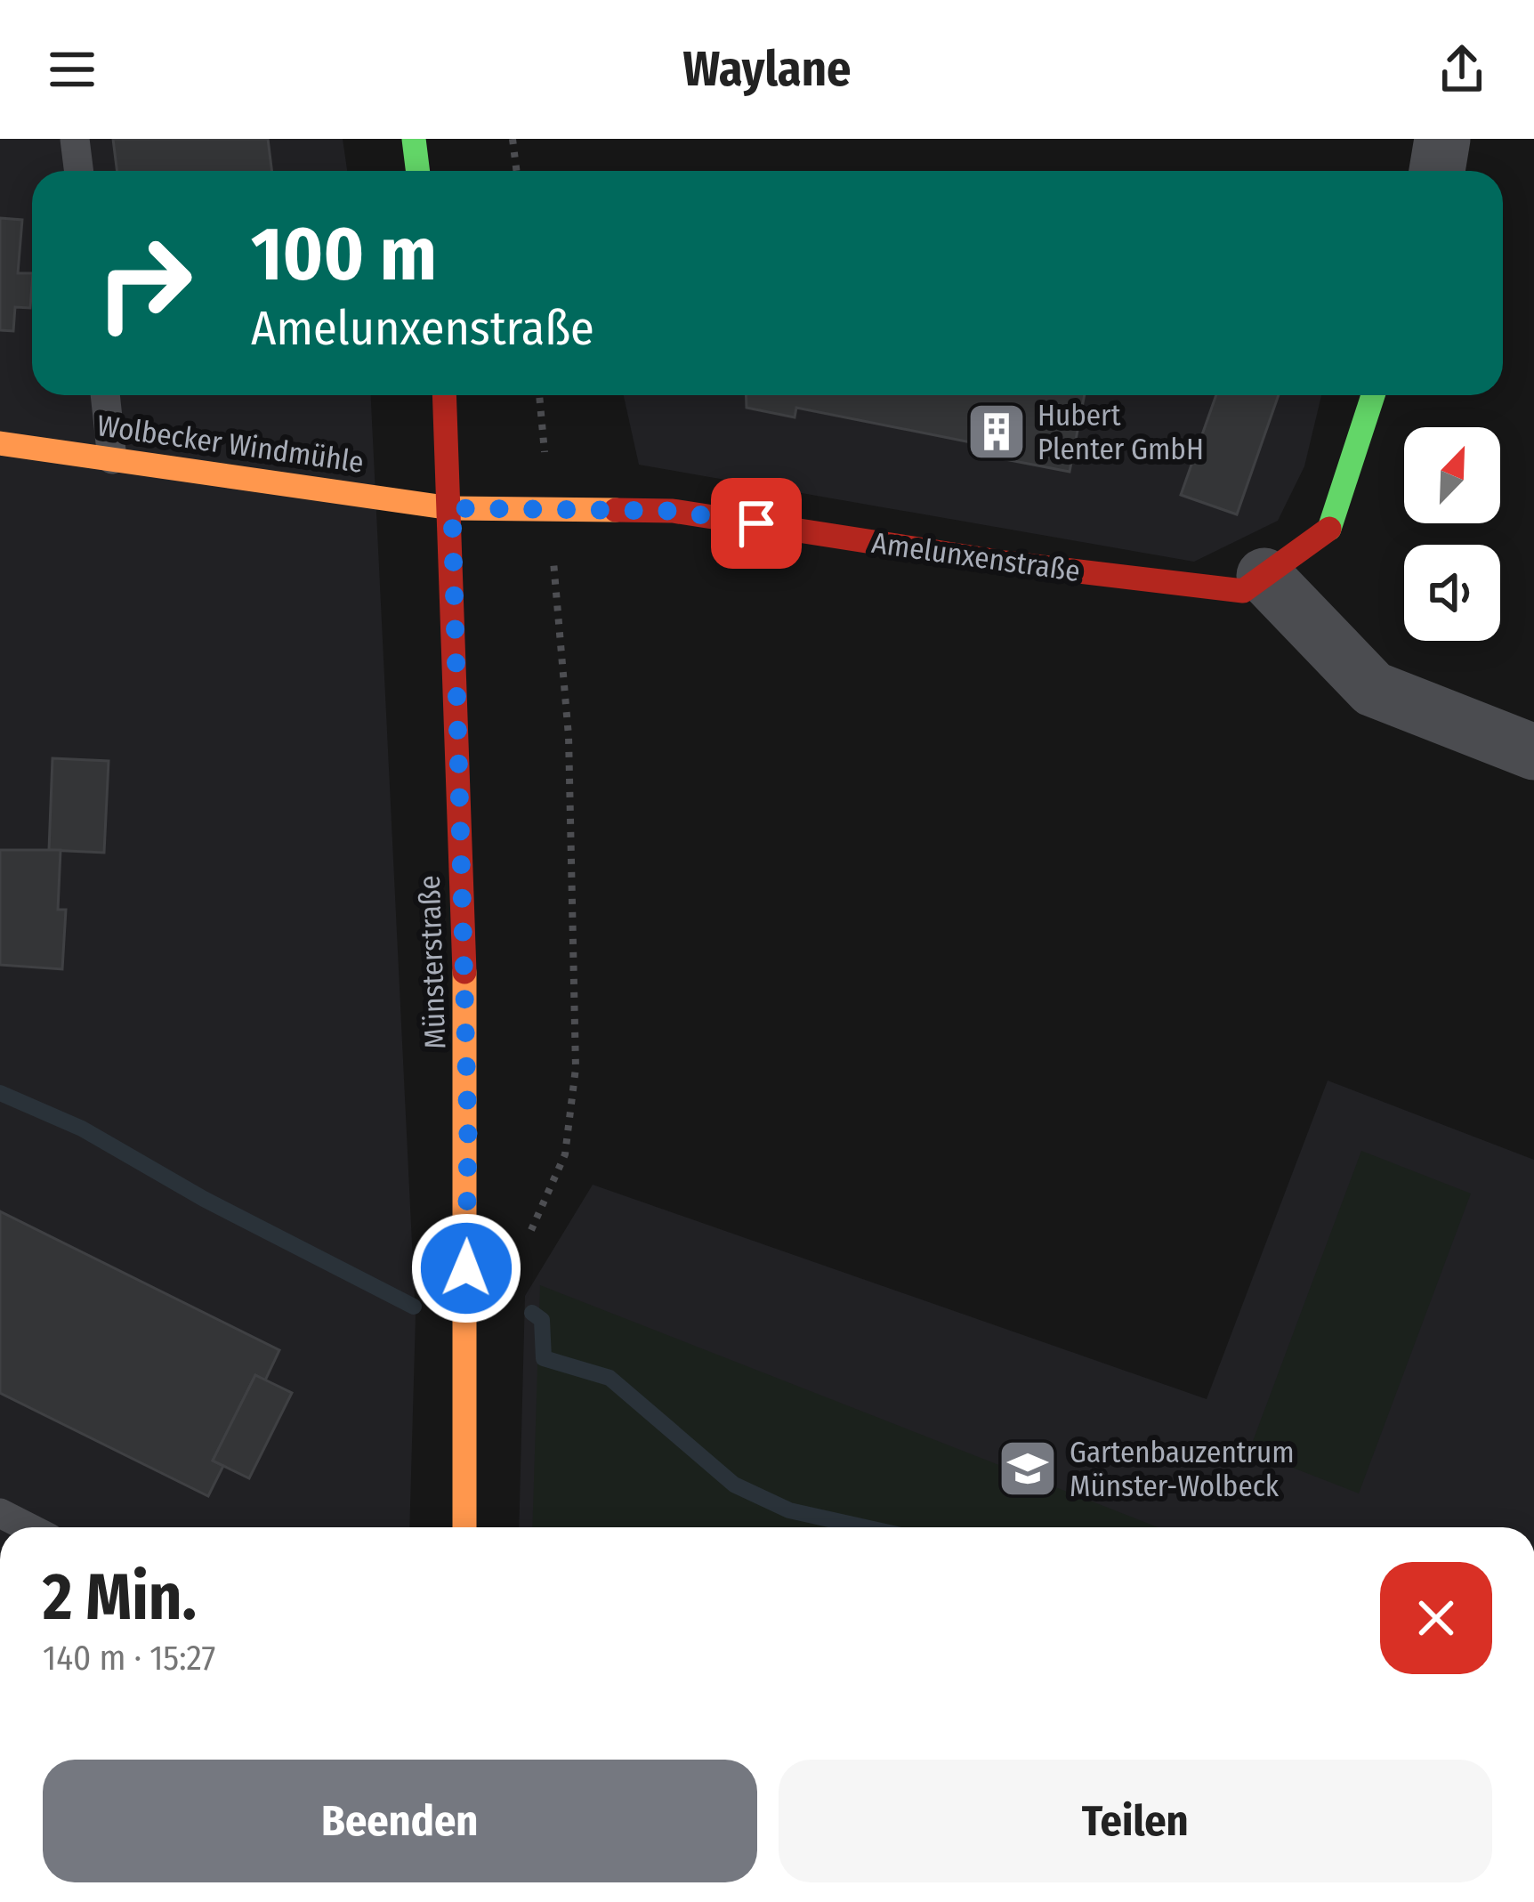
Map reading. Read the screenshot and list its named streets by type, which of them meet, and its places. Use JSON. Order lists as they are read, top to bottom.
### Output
{
  "streets": {
    "street": ["Wolbecker Windmühle", "Amelunxenstraße", "Münsterstraße"]
  },
  "crossings": [
    ["Wolbecker Windmühle", "Amelunxenstraße"],
    ["Wolbecker Windmühle", "Münsterstraße"],
    ["Amelunxenstraße", "Münsterstraße"]
  ],
  "places": {
    "building": ["Hubert Plenter GmbH"],
    "school or university": ["Gartenbauzentrum Münster-Wolbeck"]
  },
  "north": "top right",
  "page": {
    "header": "Waylane",
    "turn": ["100 m", "Amelunxenstraße"],
    "heading": ["2 Min.", "140 m · 15:27"],
    "buttons": ["Beenden", "Teilen"]
  }
}
